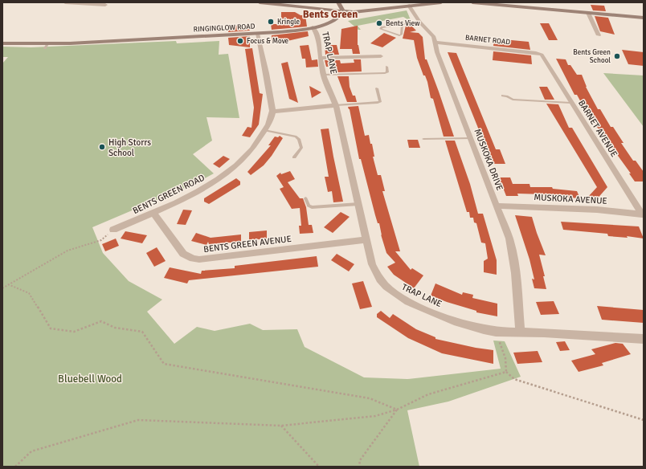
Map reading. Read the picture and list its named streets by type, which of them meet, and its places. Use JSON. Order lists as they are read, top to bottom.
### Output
{
  "streets": {
    "street": [
      "RINGINGLOW ROAD",
      "BARNET ROAD",
      "TRAP LANE",
      "BARNET AVENUE",
      "MUSKOKA DRIVE",
      "BENTS GREEN ROAD",
      "MUSKOKA AVENUE",
      "BENTS GREEN AVENUE"
    ]
  },
  "crossings": [
    ["RINGINGLOW ROAD", "TRAP LANE"],
    ["BARNET ROAD", "BARNET AVENUE"],
    ["BARNET ROAD", "MUSKOKA DRIVE"],
    ["TRAP LANE", "MUSKOKA DRIVE"],
    ["TRAP LANE", "BENTS GREEN AVENUE"],
    ["BARNET AVENUE", "MUSKOKA AVENUE"],
    ["MUSKOKA DRIVE", "MUSKOKA AVENUE"],
    ["BENTS GREEN ROAD", "BENTS GREEN AVENUE"]
  ],
  "districts": ["Bents Green"],
  "parks": ["Bluebell Wood"],
  "places": [
    "Kringle",
    "Bents View",
    "Focus & Move",
    "Bents Green School",
    "High Storrs School"
  ]
}
